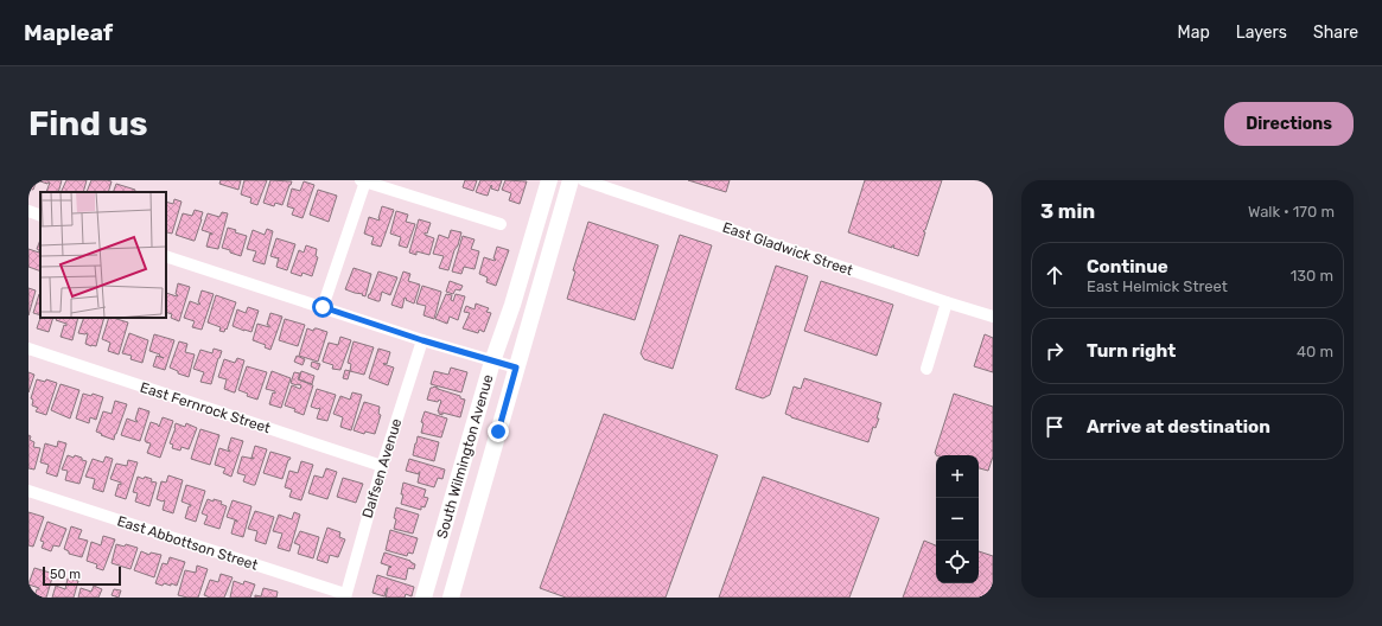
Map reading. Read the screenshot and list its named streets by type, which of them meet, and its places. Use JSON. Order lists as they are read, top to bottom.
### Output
{
  "streets": {
    "main road": ["South Wilmington Avenue"],
    "street": [
      "East Gladwick Street",
      "East Fernrock Street",
      "Dalfsen Avenue",
      "East Abbottson Street"
    ]
  },
  "crossings": [
    ["East Fernrock Street", "Dalfsen Avenue"],
    ["Dalfsen Avenue", "East Abbottson Street"]
  ],
  "scale_bar": "50 m",
  "page": {
    "header": "Mapleaf",
    "nav": ["Map", "Layers", "Share"],
    "buttons": "Directions",
    "title": "Find us",
    "heading": ["3 min", "Walk · 170 m"],
    "list": [
      ["Continue", "East Helmick Street", "130 m"],
      ["Turn right", "40 m"],
      "Arrive at destination"
    ],
    "map_buttons": ["+", "−"],
    "scale": "50 m"
  }
}
